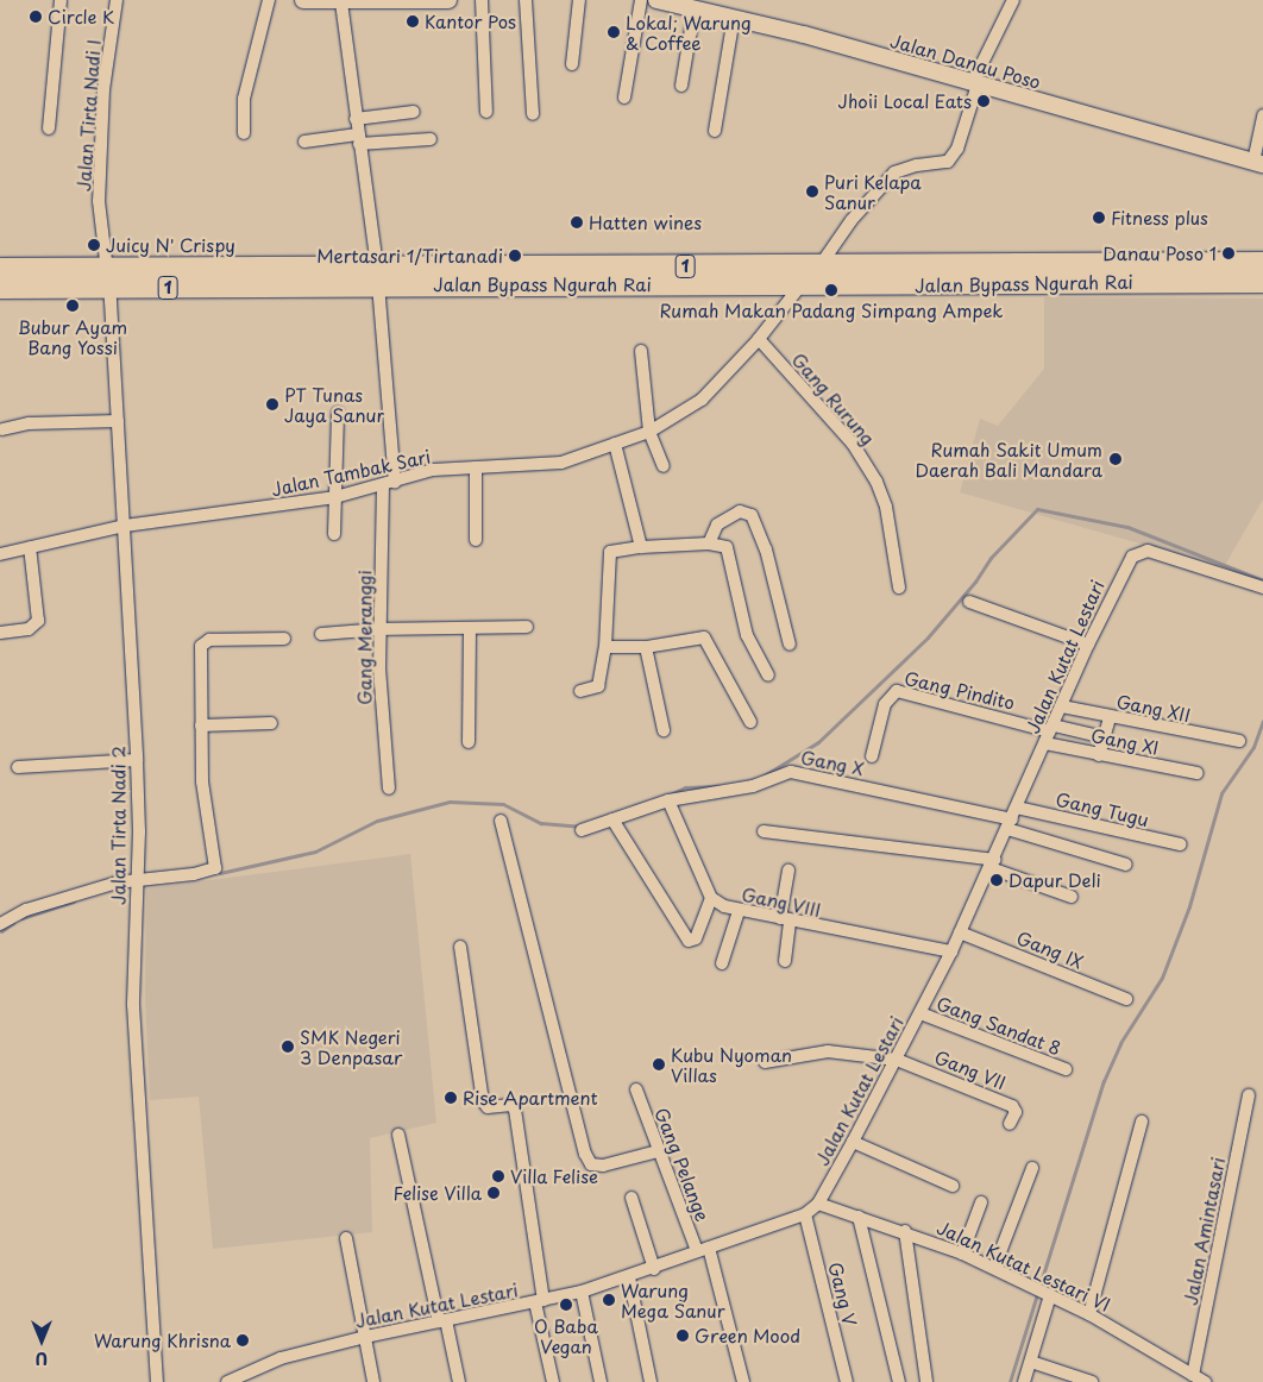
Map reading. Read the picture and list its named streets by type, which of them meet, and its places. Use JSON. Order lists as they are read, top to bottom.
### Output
{
  "streets": {
    "highway": ["1", "Jalan Bypass Ngurah Rai"],
    "street": [
      "Jalan Danau Poso",
      "Jalan Tirta Nadi I",
      "Gang Rurung",
      "Jalan Tambak Sari",
      "Gang Meranggi",
      "Jalan Kutat Lestari",
      "Gang Pindito",
      "Gang XII",
      "Gang XI",
      "Gang X",
      "Gang Tugu",
      "Jalan Tirta Nadi 2",
      "Gang VIII",
      "Gang IX",
      "Gang Sandat 8",
      "Gang VII",
      "Gang Pelange",
      "Jalan Amintasari",
      "Jalan Kutat Lestari VI",
      "Gang V"
    ]
  },
  "crossings": [
    ["Jalan Tirta Nadi I", "Jalan Bypass Ngurah Rai"],
    ["Jalan Tirta Nadi I", "Jalan Tirta Nadi 2"],
    ["Jalan Bypass Ngurah Rai", "Jalan Tambak Sari"],
    ["Jalan Bypass Ngurah Rai", "Gang Meranggi"],
    ["Jalan Bypass Ngurah Rai", "Jalan Tirta Nadi 2"],
    ["Gang Rurung", "Jalan Tambak Sari"],
    ["Jalan Tambak Sari", "Gang Meranggi"],
    ["Jalan Tambak Sari", "Jalan Tirta Nadi 2"],
    ["Jalan Kutat Lestari", "Gang Pindito"],
    ["Jalan Kutat Lestari", "Gang XII"],
    ["Jalan Kutat Lestari", "Gang XI"],
    ["Jalan Kutat Lestari", "Gang X"],
    ["Jalan Kutat Lestari", "Gang Tugu"],
    ["Jalan Kutat Lestari", "Gang VIII"],
    ["Jalan Kutat Lestari", "Gang IX"],
    ["Jalan Kutat Lestari", "Gang Sandat 8"],
    ["Jalan Kutat Lestari", "Gang VII"],
    ["Jalan Kutat Lestari", "Gang Pelange"],
    ["Jalan Kutat Lestari", "Jalan Kutat Lestari VI"],
    ["Jalan Kutat Lestari", "Gang V"],
    ["Gang Pindito", "Gang XI"],
    ["Jalan Amintasari", "Jalan Kutat Lestari VI"]
  ],
  "places": [
    "Circle K",
    "Kantor Pos",
    "Lokal; Warung & Coffee",
    "Jhoii Local Eats",
    "Puri Kelapa Sanur",
    "Fitness plus",
    "Hatten wines",
    "Juicy N' Crispy",
    "Danau Poso 1",
    "Mertasari 1/Tirtanadi",
    "Rumah Makan Padang Simpang Ampek",
    "Bubur Ayam Bang Yossi",
    "PT Tunas Jaya Sanur",
    "Rumah Sakit Umum Daerah Bali Mandara",
    "Dapur Deli",
    "SMK Negeri 3 Denpasar",
    "Kubu Nyoman Villas",
    "Rise Apartment",
    "Villa Felise",
    "Felise Villa",
    "Warung Mega Sanur",
    "O Baba Vegan",
    "Green Mood",
    "Warung Khrisna"
  ],
  "north": "bottom"
}
